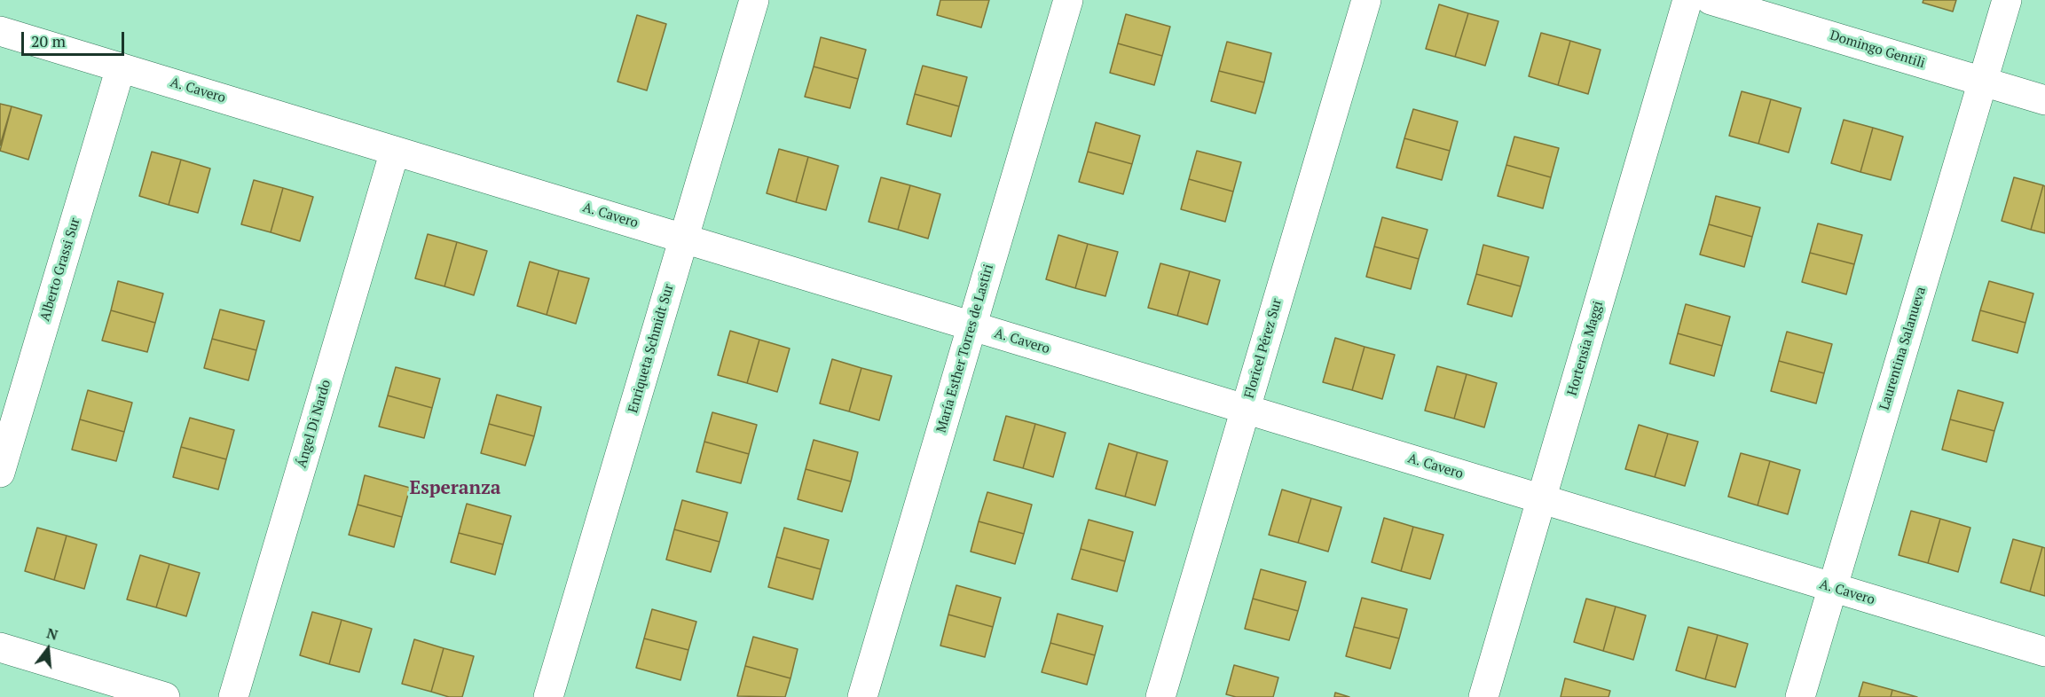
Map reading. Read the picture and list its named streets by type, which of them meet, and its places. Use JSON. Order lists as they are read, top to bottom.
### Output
{
  "streets": {
    "street": [
      "Domingo Gentili",
      "A. Cavero",
      "Alberto Grassi Sur",
      "Enriqueta Schmidt Sur",
      "María Esther Torres de Lastiri",
      "Floricel Pérez Sur",
      "Hortensia Maggi",
      "Laurentina Salanueva",
      "Ángel Di Nardo"
    ]
  },
  "crossings": [
    ["Domingo Gentili", "Laurentina Salanueva"],
    ["A. Cavero", "Alberto Grassi Sur"],
    ["A. Cavero", "Enriqueta Schmidt Sur"],
    ["A. Cavero", "María Esther Torres de Lastiri"],
    ["A. Cavero", "Floricel Pérez Sur"],
    ["A. Cavero", "Hortensia Maggi"],
    ["A. Cavero", "Laurentina Salanueva"],
    ["A. Cavero", "Ángel Di Nardo"]
  ],
  "districts": ["Esperanza"],
  "scale_bar": "20 m",
  "north": "top"
}
